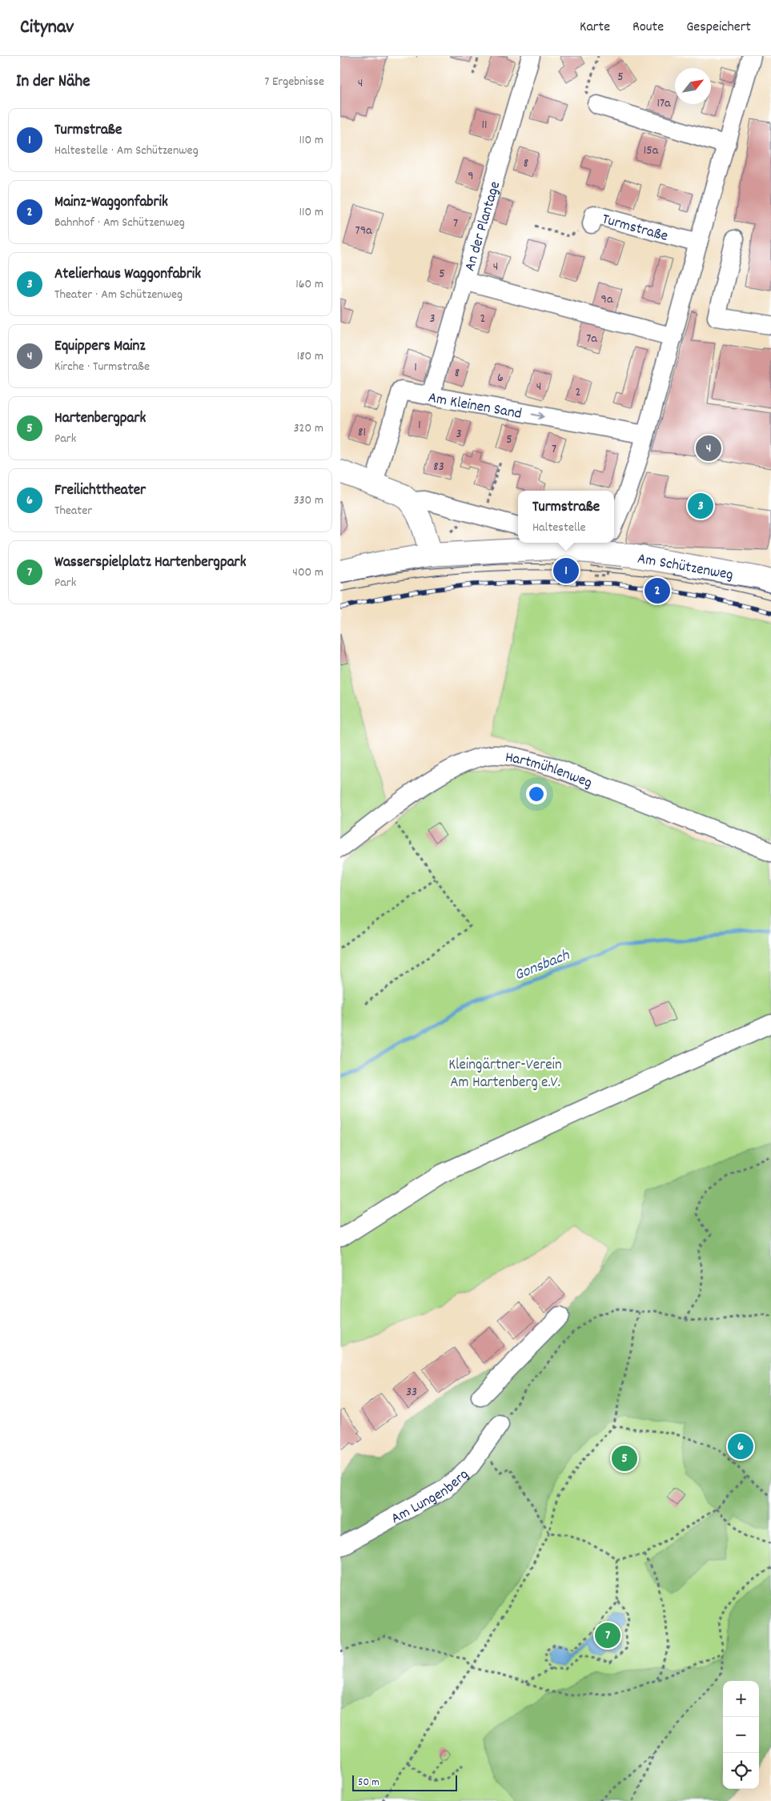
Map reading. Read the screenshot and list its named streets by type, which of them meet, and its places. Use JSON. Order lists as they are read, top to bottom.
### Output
{
  "streets": {
    "main road": ["Am Schützenweg"],
    "street": [
      "An der Plantage",
      "Turmstraße",
      "Am Kleinen Sand",
      "Hartmühlenweg",
      "Am Lungenberg"
    ]
  },
  "crossings": [
    ["An der Plantage", "Am Kleinen Sand"]
  ],
  "water": ["Gonsbach"],
  "parks": ["Kleingärtner-Verein Am Hartenberg e.V."],
  "house_numbers": [
    "5",
    "4",
    "17a",
    "11",
    "15a",
    "8",
    "9",
    "7",
    "79a",
    "4",
    "5",
    "9a",
    "3",
    "2",
    "7a",
    "1",
    "8",
    "6",
    "4",
    "2",
    "1",
    "81",
    "3",
    "5",
    "7",
    "83",
    "33"
  ],
  "scale_bar": "50 m",
  "north": "top right",
  "page": {
    "header": "Citynav",
    "nav": ["Karte", "Route", "Gespeichert"],
    "heading": ["In der Nähe", "7 Ergebnisse"],
    "list": [
      {
        "mark": "1",
        "name": "Turmstraße",
        "note": "Haltestelle · Am Schützenweg",
        "value": "110 m"
      },
      {
        "mark": "2",
        "name": "Mainz-Waggonfabrik",
        "note": "Bahnhof · Am Schützenweg",
        "value": "110 m"
      },
      {
        "mark": "3",
        "name": "Atelierhaus Waggonfabrik",
        "note": "Theater · Am Schützenweg",
        "value": "160 m"
      },
      {
        "mark": "4",
        "name": "Equippers Mainz",
        "note": "Kirche · Turmstraße",
        "value": "180 m"
      },
      {
        "mark": "5",
        "name": "Hartenbergpark",
        "note": "Park",
        "value": "320 m"
      },
      {
        "mark": "6",
        "name": "Freilichttheater",
        "note": "Theater",
        "value": "330 m"
      },
      {
        "mark": "7",
        "name": "Wasserspielplatz Hartenbergpark",
        "note": "Park",
        "value": "400 m"
      }
    ],
    "pins": [
      "4",
      "3",
      "1",
      "2",
      "6",
      "5",
      "7"
    ],
    "popup": ["Turmstraße", "Haltestelle"],
    "map_buttons": ["+", "−"],
    "scale": "50 m"
  }
}
